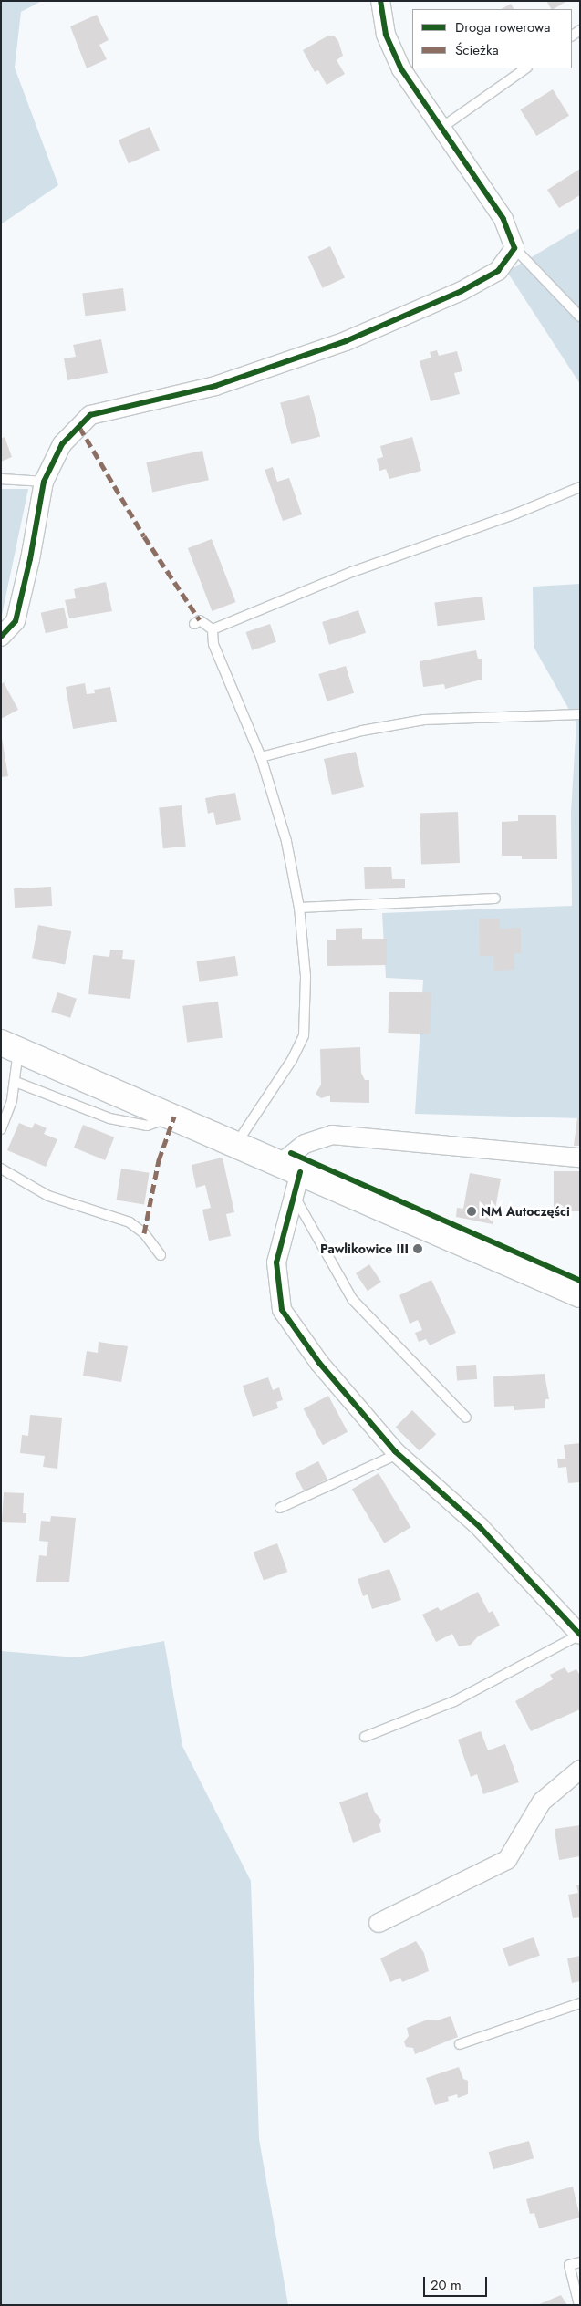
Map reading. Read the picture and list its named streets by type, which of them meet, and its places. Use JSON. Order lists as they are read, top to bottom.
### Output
{
  "places": ["NM Autoczęści", "Pawlikowice III"],
  "legend": ["Droga rowerowa", "Ścieżka"],
  "scale_bar": "20 m"
}
